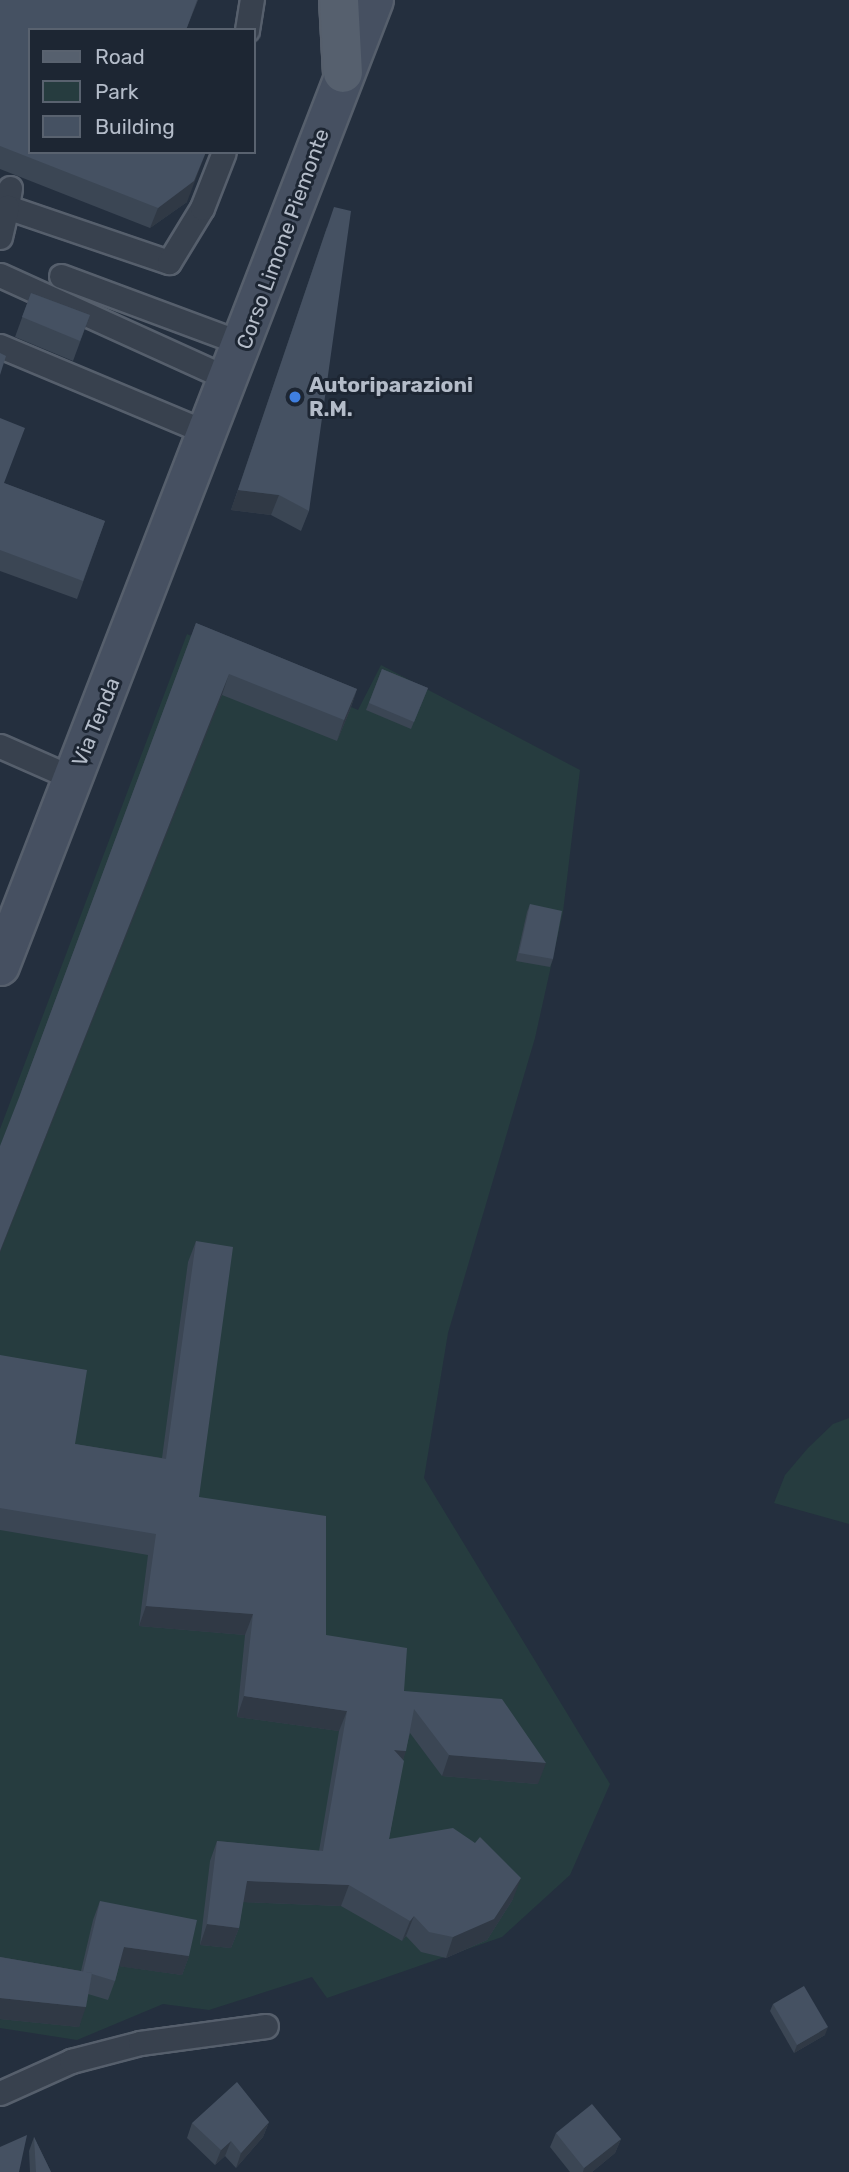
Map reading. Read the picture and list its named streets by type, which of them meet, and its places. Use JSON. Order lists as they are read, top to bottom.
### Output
{
  "streets": {
    "main road": ["Corso Limone Piemonte", "Via Tenda"]
  },
  "crossings": [
    ["Corso Limone Piemonte", "Via Tenda"]
  ],
  "places": ["Autoriparazioni R.M."],
  "legend": ["Road", "Park", "Building"]
}
